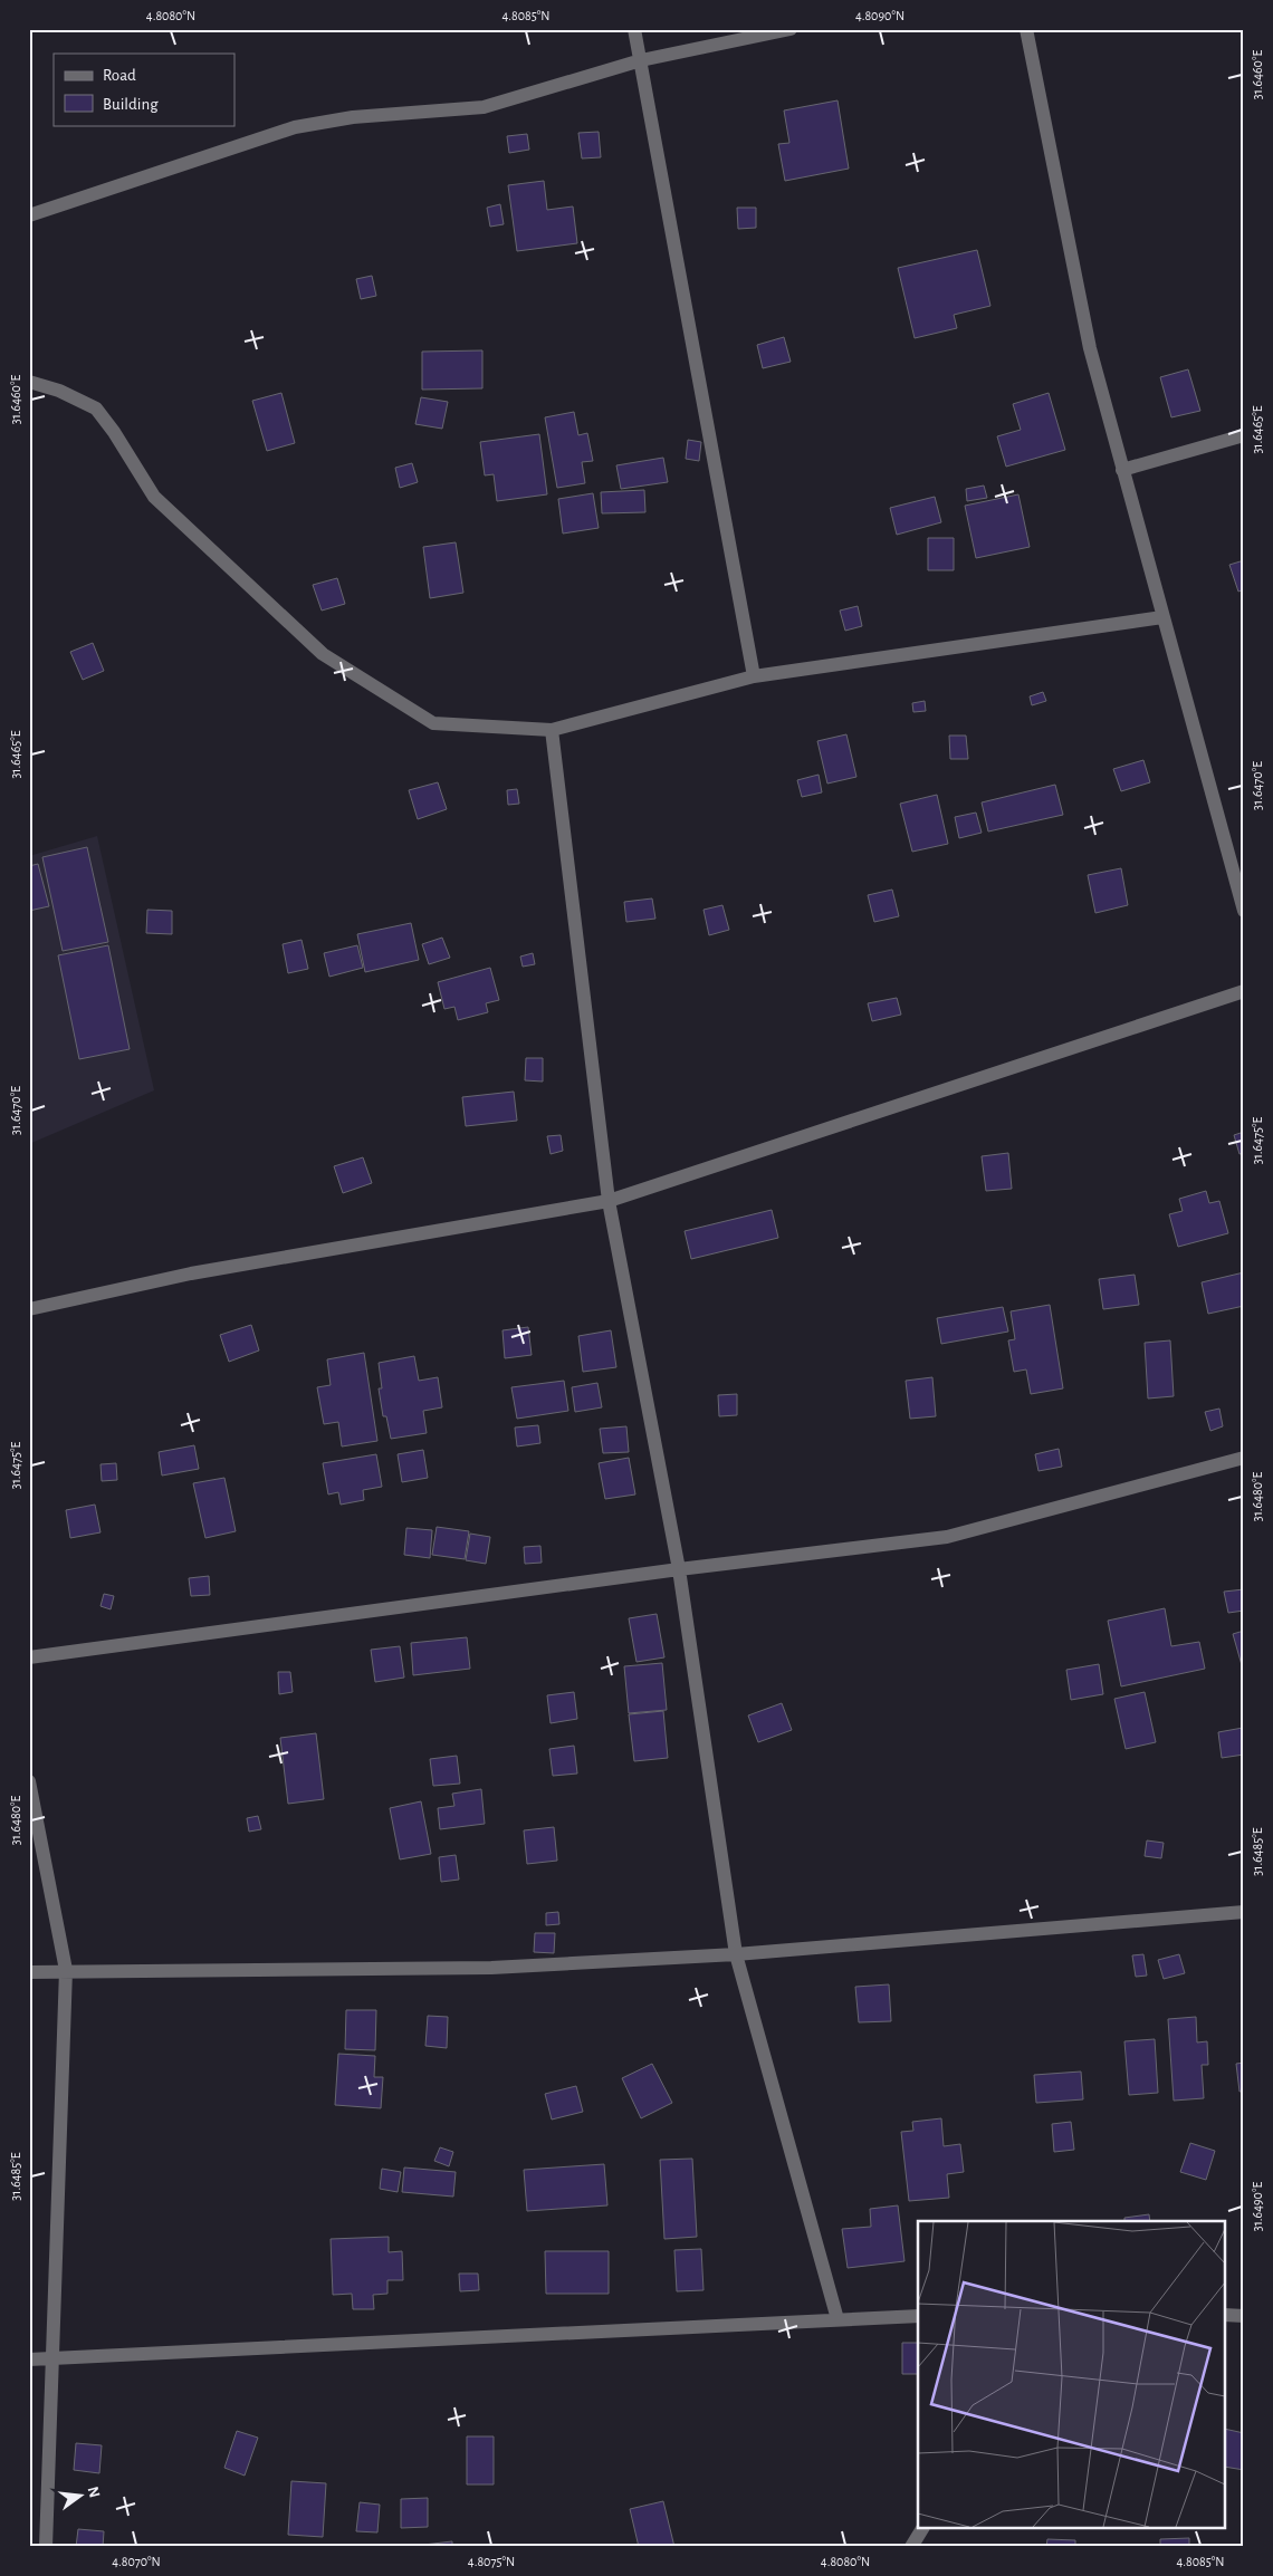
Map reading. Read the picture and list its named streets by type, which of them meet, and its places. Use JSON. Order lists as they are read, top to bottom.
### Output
{
  "legend": ["Road", "Building"],
  "north": "right",
  "coordinates": [
    "4.8080°N",
    "4.8085°N",
    "4.8090°N",
    "31.6460°E",
    "31.6465°E",
    "31.6470°E",
    "31.6475°E",
    "31.6480°E",
    "31.6485°E",
    "31.6490°E",
    "4.8070°N",
    "4.8075°N"
  ]
}
